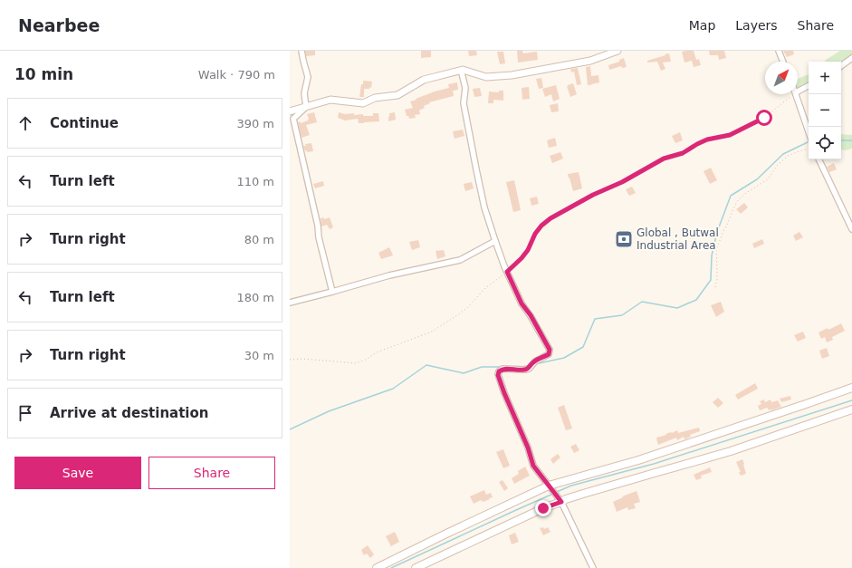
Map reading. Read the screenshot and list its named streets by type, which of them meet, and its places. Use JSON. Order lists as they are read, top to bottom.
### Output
{
  "places": {
    "bank": ["Global , Butwal Industrial Area"]
  },
  "north": "top right",
  "page": {
    "header": "Nearbee",
    "nav": ["Map", "Layers", "Share"],
    "heading": ["10 min", "Walk · 790 m"],
    "map_buttons": ["+", "−"],
    "list": [
      ["Continue", "390 m"],
      ["Turn left", "110 m"],
      ["Turn right", "80 m"],
      ["Turn left", "180 m"],
      ["Turn right", "30 m"],
      "Arrive at destination"
    ],
    "buttons": ["Save", "Share"]
  }
}
